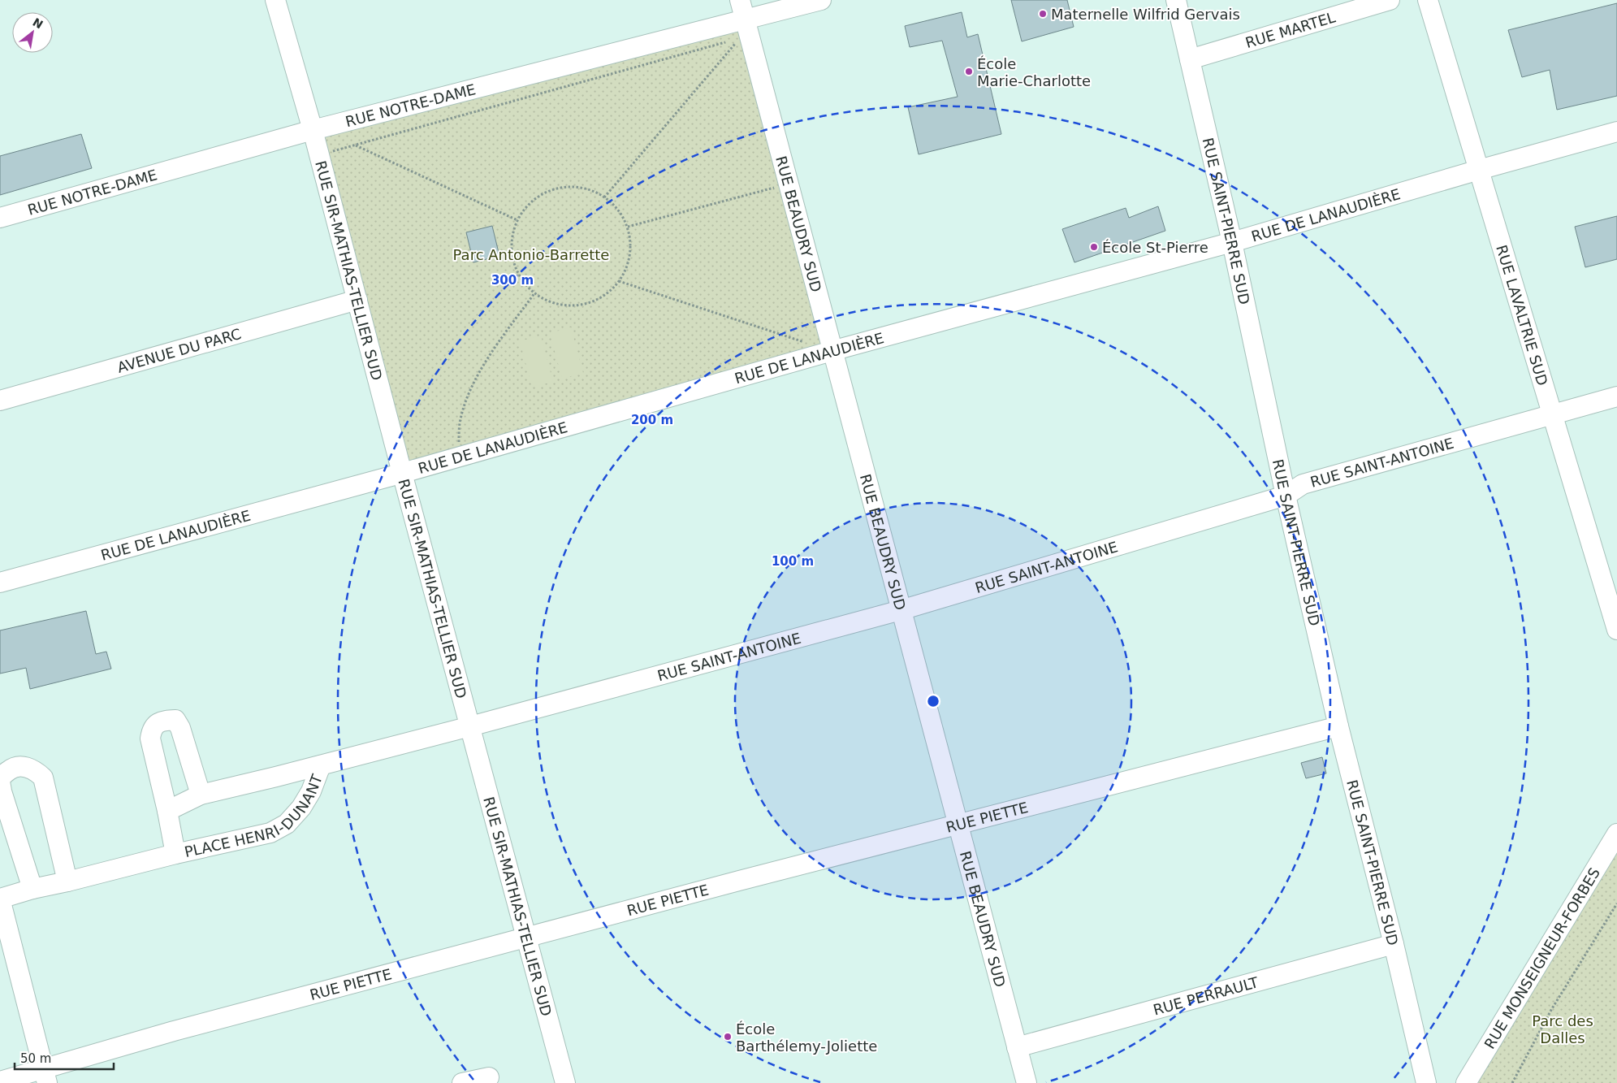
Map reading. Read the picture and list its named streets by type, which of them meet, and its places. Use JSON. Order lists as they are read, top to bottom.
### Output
{
  "streets": {
    "street": [
      "RUE MARTEL",
      "RUE NOTRE-DAME",
      "RUE DE LANAUDIÈRE",
      "RUE SAINT-PIERRE SUD",
      "RUE BEAUDRY SUD",
      "RUE SIR-MATHIAS-TELLIER SUD",
      "RUE LAVALTRIE SUD",
      "AVENUE DU PARC",
      "RUE SAINT-ANTOINE",
      "PLACE HENRI-DUNANT",
      "RUE PIETTE",
      "RUE MONSEIGNEUR-FORBES",
      "RUE PERRAULT"
    ]
  },
  "crossings": [
    ["RUE MARTEL", "RUE SAINT-PIERRE SUD"],
    ["RUE NOTRE-DAME", "RUE BEAUDRY SUD"],
    ["RUE NOTRE-DAME", "RUE SIR-MATHIAS-TELLIER SUD"],
    ["RUE DE LANAUDIÈRE", "RUE SAINT-PIERRE SUD"],
    ["RUE DE LANAUDIÈRE", "RUE BEAUDRY SUD"],
    ["RUE DE LANAUDIÈRE", "RUE SIR-MATHIAS-TELLIER SUD"],
    ["RUE DE LANAUDIÈRE", "RUE LAVALTRIE SUD"],
    ["RUE SAINT-PIERRE SUD", "RUE SAINT-ANTOINE"],
    ["RUE SAINT-PIERRE SUD", "RUE PIETTE"],
    ["RUE SAINT-PIERRE SUD", "RUE PERRAULT"],
    ["RUE BEAUDRY SUD", "RUE SAINT-ANTOINE"],
    ["RUE BEAUDRY SUD", "RUE PIETTE"],
    ["RUE BEAUDRY SUD", "RUE PERRAULT"],
    ["RUE SIR-MATHIAS-TELLIER SUD", "AVENUE DU PARC"],
    ["RUE SIR-MATHIAS-TELLIER SUD", "RUE SAINT-ANTOINE"],
    ["RUE SIR-MATHIAS-TELLIER SUD", "PLACE HENRI-DUNANT"],
    ["RUE SIR-MATHIAS-TELLIER SUD", "RUE PIETTE"],
    ["RUE LAVALTRIE SUD", "RUE SAINT-ANTOINE"],
    ["RUE SAINT-ANTOINE", "PLACE HENRI-DUNANT"]
  ],
  "parks": ["Parc Antonio-Barrette", "Parc des Dalles"],
  "places": [
    "Maternelle Wilfrid Gervais",
    "École Marie-Charlotte",
    "École St-Pierre",
    "École Barthélemy-Joliette"
  ],
  "scale_bar": "50 m",
  "north": "top right",
  "rings": ["300 m", "200 m", "100 m"]
}
